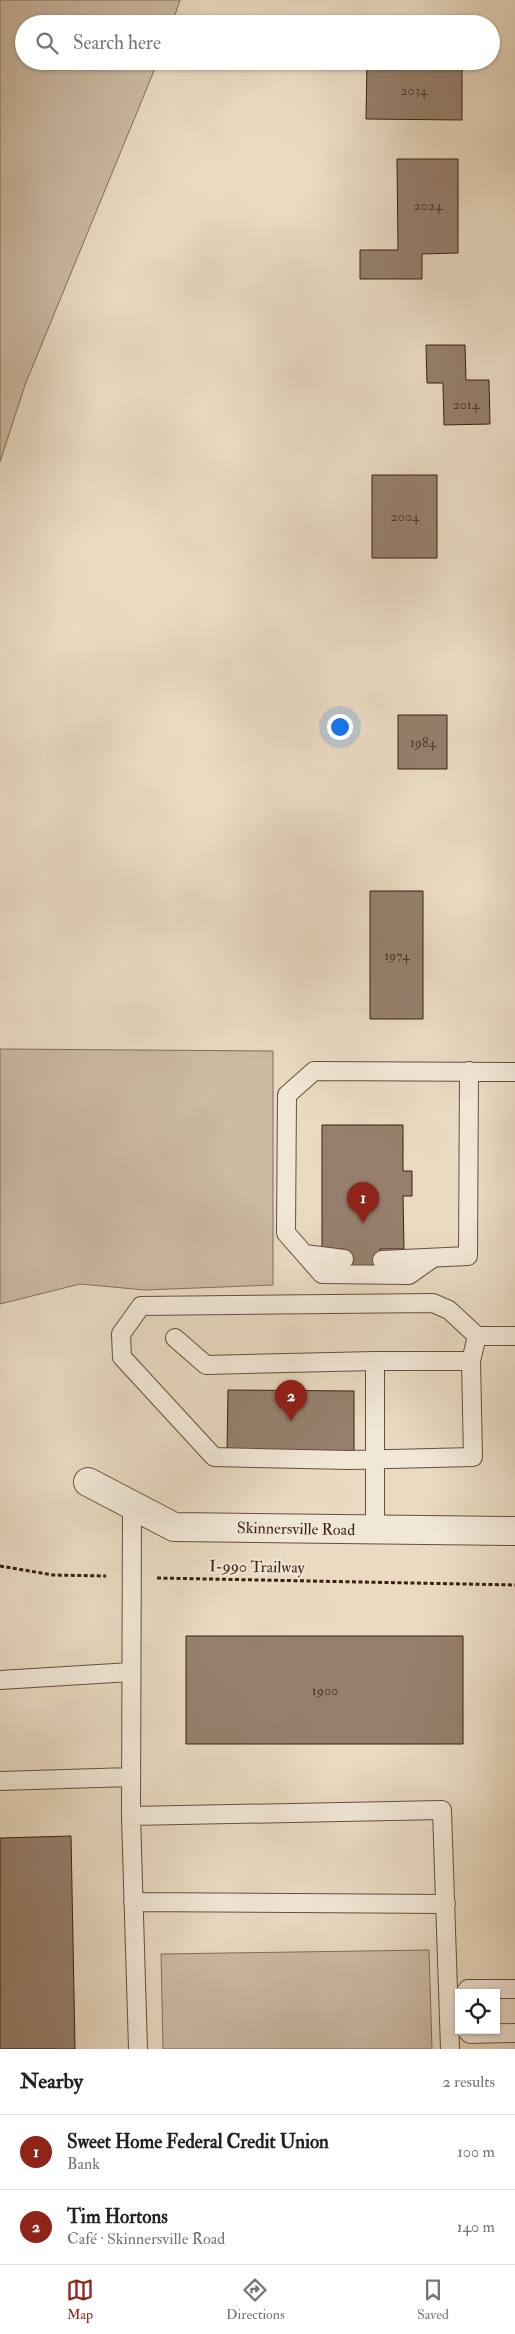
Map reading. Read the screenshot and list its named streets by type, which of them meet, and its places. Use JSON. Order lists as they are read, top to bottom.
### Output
{
  "streets": {
    "street": ["Skinnersville Road"],
    "path": ["I-990 Trailway"]
  },
  "house_numbers": [
    "2034",
    "2024",
    "2014",
    "2004",
    "1984",
    "1974",
    "1900"
  ],
  "page": {
    "search": "Search here",
    "pins": ["1", "2"],
    "heading": ["Nearby", "2 results"],
    "list": [
      {
        "mark": "1",
        "name": "Sweet Home Federal Credit Union",
        "note": "Bank",
        "value": "100 m"
      },
      {
        "mark": "2",
        "name": "Tim Hortons",
        "note": "Café · Skinnersville Road",
        "value": "140 m"
      }
    ],
    "nav": ["Map", "Directions", "Saved"]
  }
}
